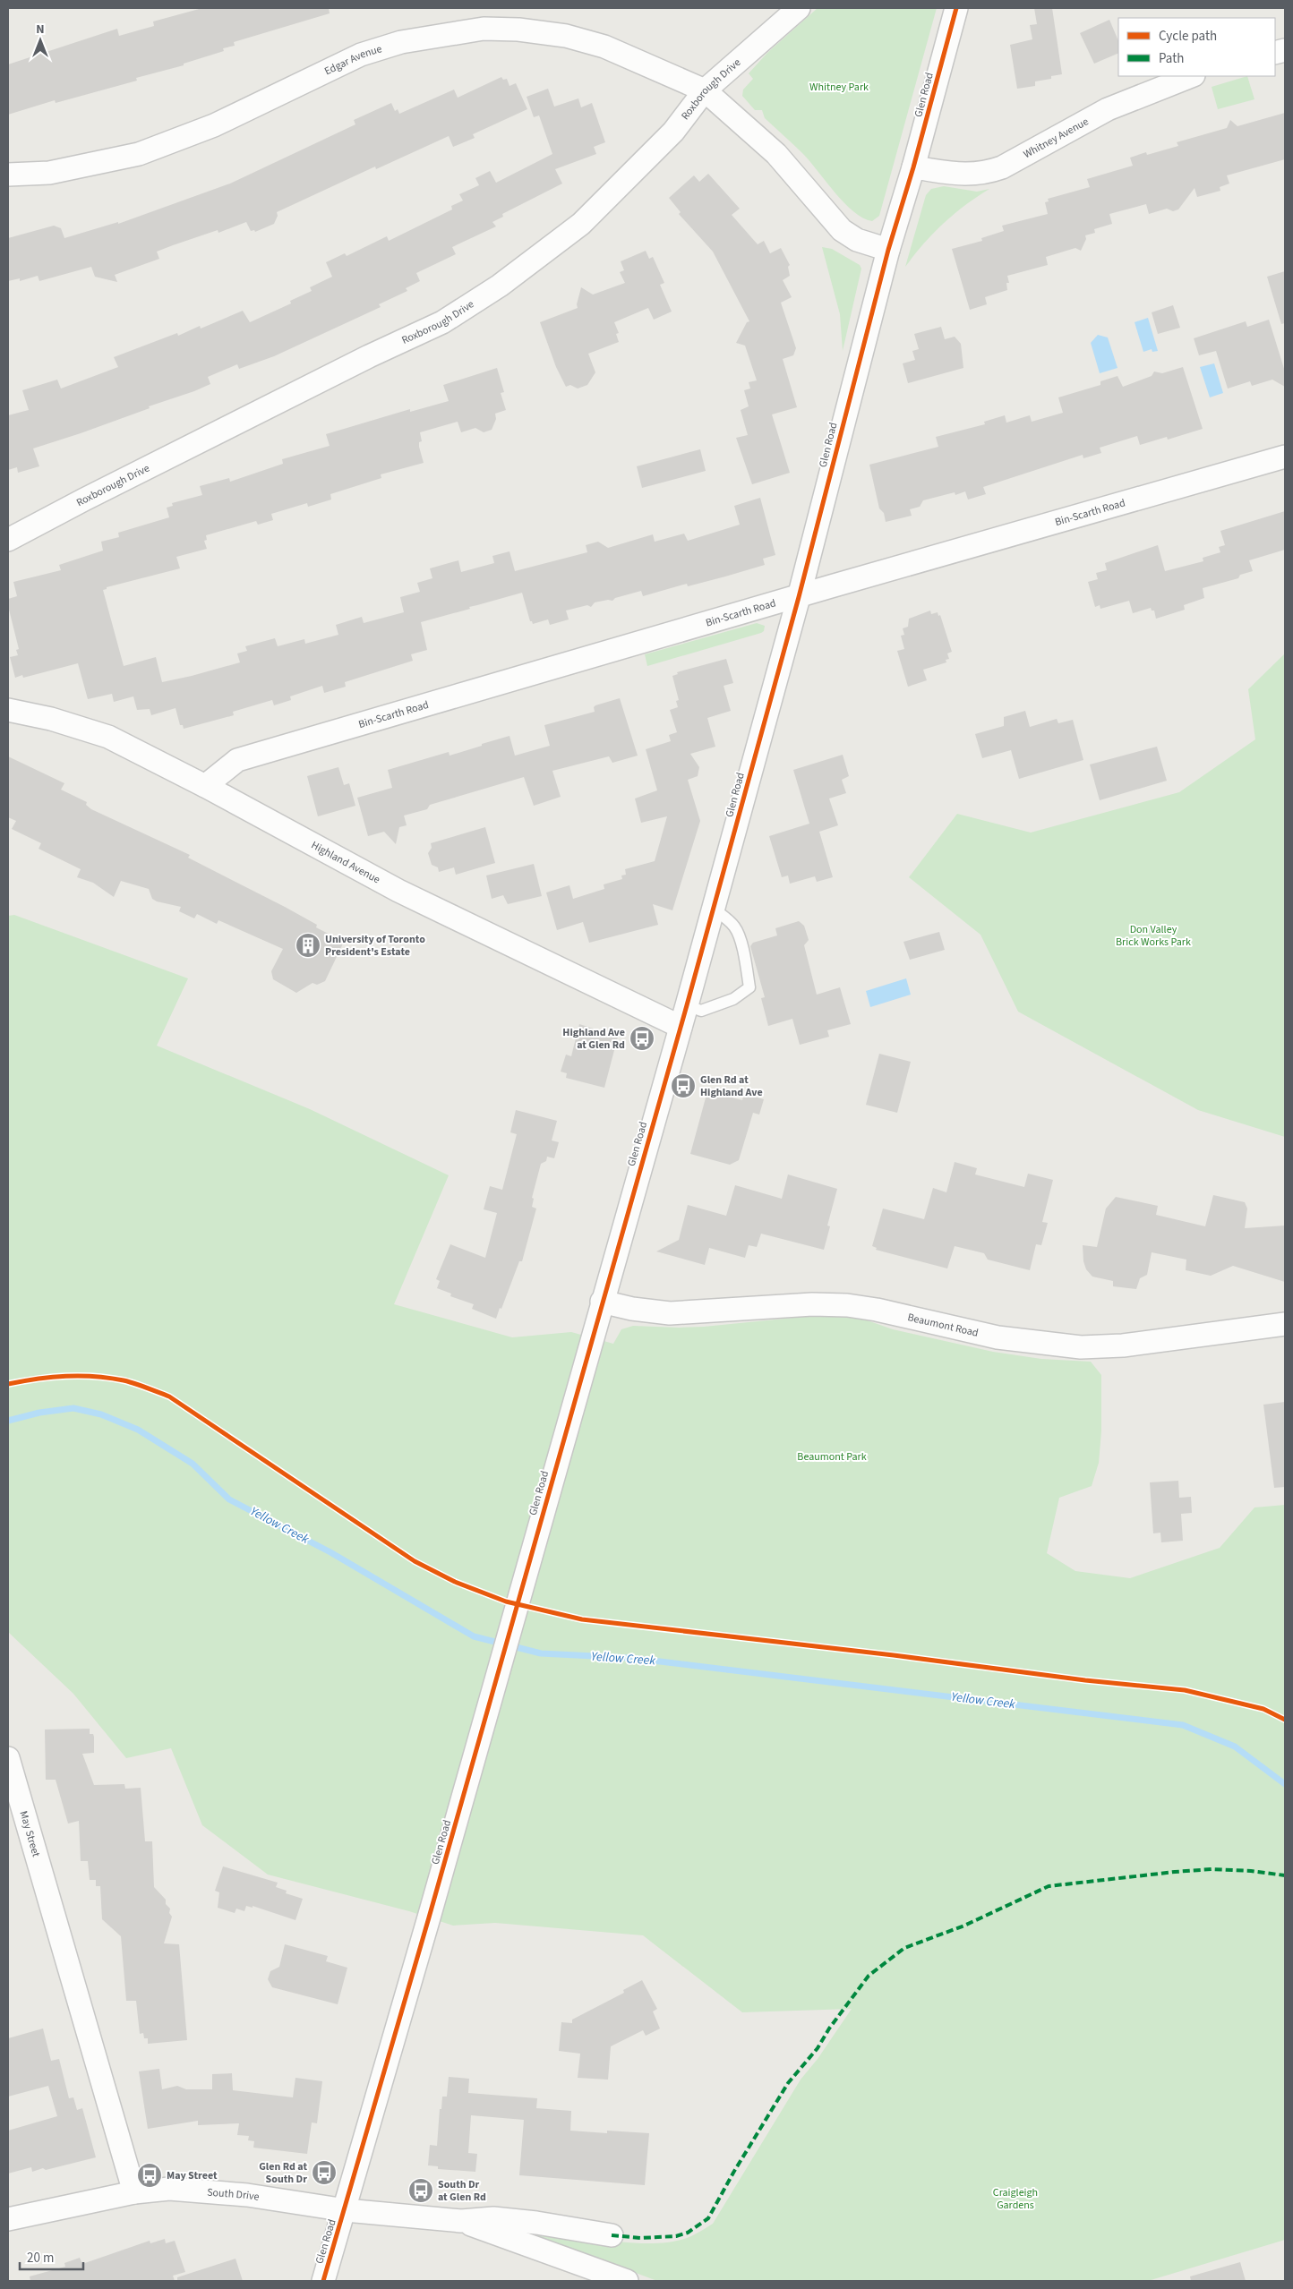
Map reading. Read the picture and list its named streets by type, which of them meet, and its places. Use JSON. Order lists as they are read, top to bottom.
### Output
{
  "streets": {
    "street": [
      "Edgar Avenue",
      "Roxborough Drive",
      "Glen Road",
      "Whitney Avenue",
      "Bin-Scarth Road",
      "Highland Avenue",
      "Beaumont Road",
      "May Street",
      "South Drive"
    ]
  },
  "crossings": [
    ["Edgar Avenue", "Roxborough Drive"],
    ["Glen Road", "Whitney Avenue"],
    ["Glen Road", "Bin-Scarth Road"],
    ["Glen Road", "Highland Avenue"],
    ["Glen Road", "Beaumont Road"],
    ["Glen Road", "South Drive"],
    ["Bin-Scarth Road", "Highland Avenue"],
    ["May Street", "South Drive"]
  ],
  "water": ["Yellow Creek"],
  "parks": [
    "Whitney Park",
    "Don Valley Brick Works Park",
    "Beaumont Park",
    "Craigleigh Gardens"
  ],
  "places": {
    "building": ["University of Toronto President's Estate"],
    "bus stop": [
      "Highland Ave at Glen Rd",
      "Glen Rd at Highland Ave",
      "Glen Rd at South Dr",
      "May Street",
      "South Dr at Glen Rd"
    ]
  },
  "legend": ["Cycle path", "Path"],
  "scale_bar": "20 m",
  "north": "top"
}
